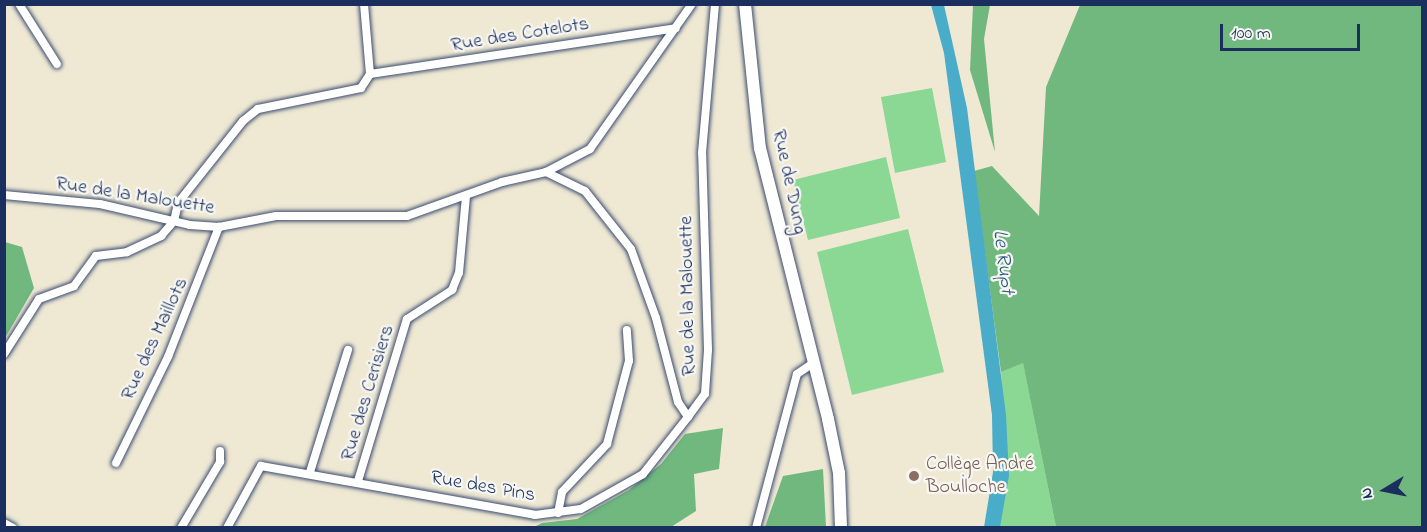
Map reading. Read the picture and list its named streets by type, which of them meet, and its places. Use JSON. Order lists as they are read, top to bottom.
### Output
{
  "streets": {
    "main road": ["Rue de Dung"],
    "street": [
      "Rue des Cotelots",
      "Rue de la Malouette",
      "Rue des Maillots",
      "Rue des Cerisiers",
      "Rue des Pins"
    ]
  },
  "crossings": [
    ["Rue de la Malouette", "Rue des Maillots"],
    ["Rue de la Malouette", "Rue des Cerisiers"],
    ["Rue de la Malouette", "Rue des Pins"],
    ["Rue des Cerisiers", "Rue des Pins"]
  ],
  "water": ["Le Rupt"],
  "places": ["Collège André Boulloche"],
  "scale_bar": "100 m",
  "north": "left"
}
